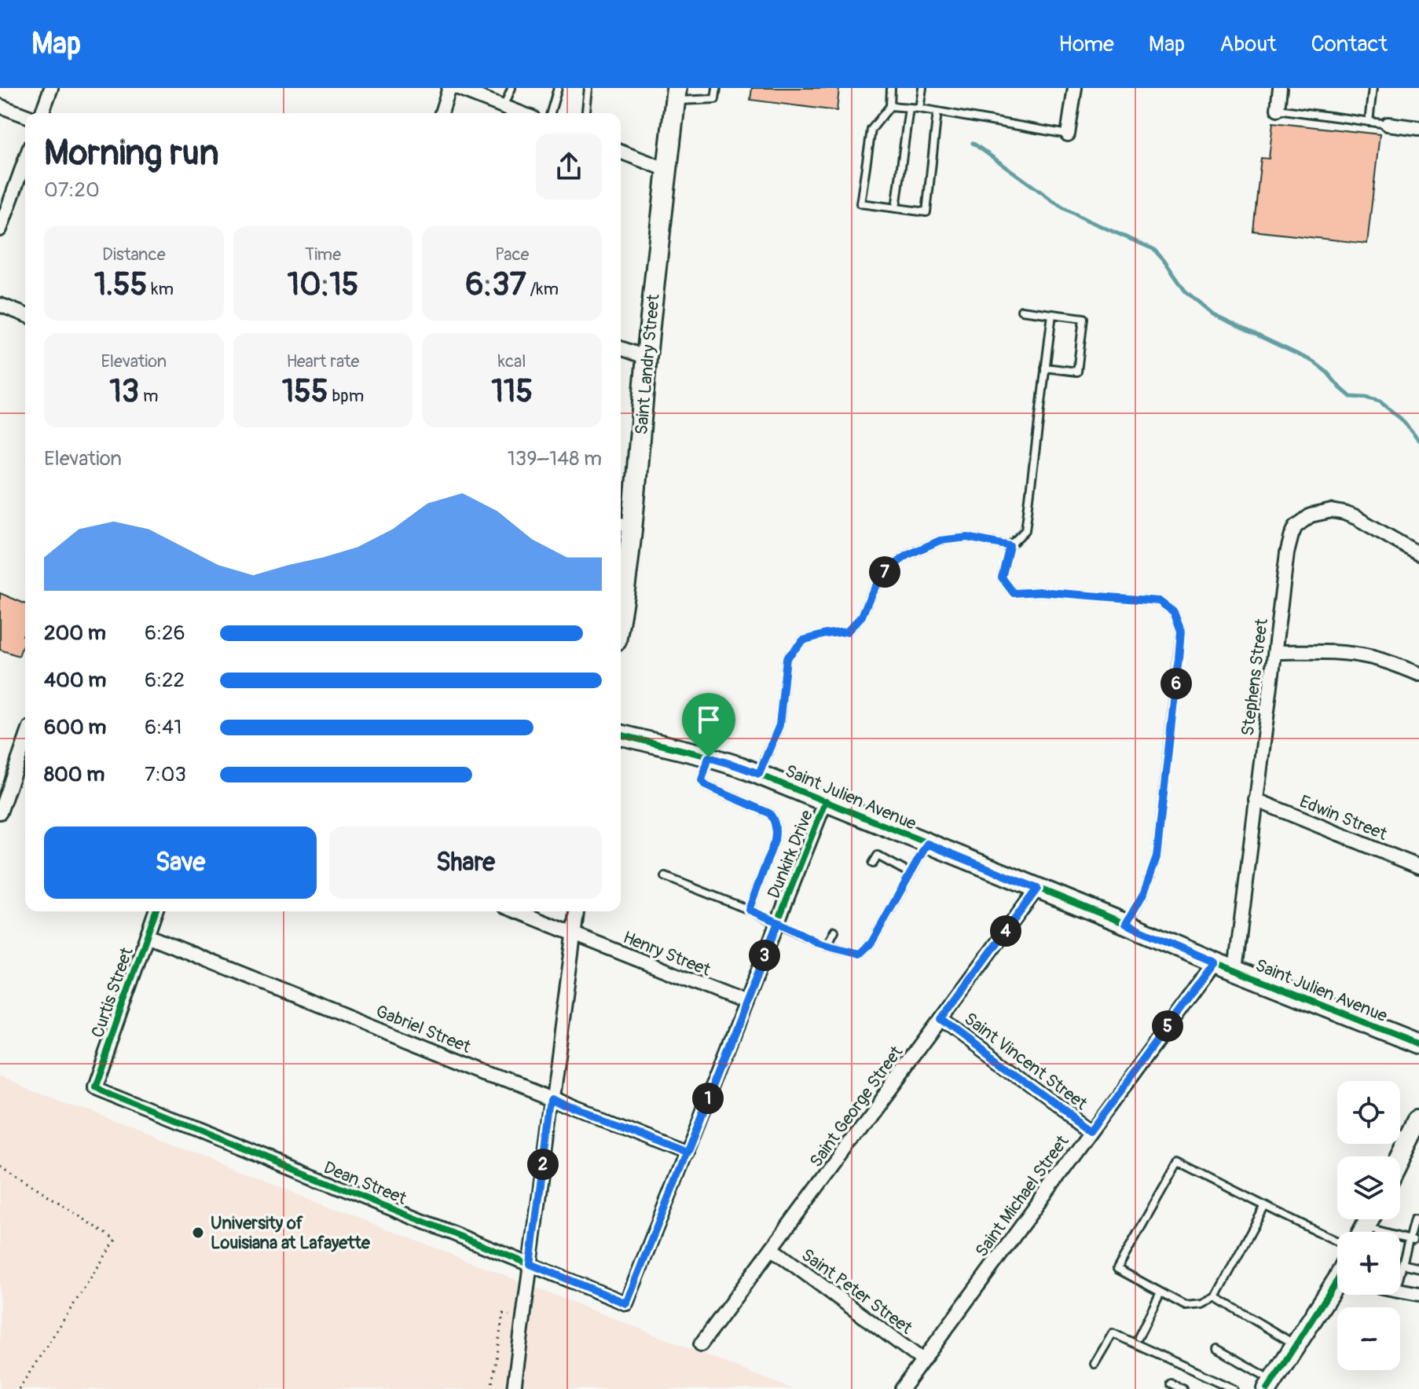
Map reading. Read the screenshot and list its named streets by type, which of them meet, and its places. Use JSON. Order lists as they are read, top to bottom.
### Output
{
  "streets": {
    "street": [
      "Saint Landry Street",
      "Stephens Street",
      "Saint Julien Avenue",
      "Edwin Street",
      "Dunkirk Drive",
      "Henry Street",
      "Curtis Street",
      "Gabriel Street",
      "Saint Vincent Street",
      "Saint George Street",
      "Dean Street",
      "Saint Michael Street",
      "Saint Peter Street"
    ]
  },
  "crossings": [
    ["Stephens Street", "Saint Julien Avenue"],
    ["Stephens Street", "Edwin Street"],
    ["Saint Julien Avenue", "Dunkirk Drive"],
    ["Saint Julien Avenue", "Saint George Street"],
    ["Saint Julien Avenue", "Saint Michael Street"],
    ["Dunkirk Drive", "Henry Street"],
    ["Dunkirk Drive", "Gabriel Street"],
    ["Dunkirk Drive", "Dean Street"],
    ["Curtis Street", "Gabriel Street"],
    ["Curtis Street", "Dean Street"],
    ["Saint Vincent Street", "Saint George Street"],
    ["Saint Vincent Street", "Saint Michael Street"],
    ["Saint George Street", "Saint Peter Street"],
    ["Saint Michael Street", "Saint Peter Street"]
  ],
  "places": ["University of Louisiana at Lafayette"],
  "page": {
    "header": "Map",
    "nav": [
      "Home",
      "Map",
      "About",
      "Contact"
    ],
    "heading": ["Morning run", "07:20"],
    "stats": [
      ["Distance", "1.55 km"],
      ["Time", "10:15"],
      ["Pace", "6:37 /km"],
      ["Elevation", "13 m"],
      ["Heart rate", "155 bpm"],
      ["kcal", "115"]
    ],
    "chart": ["Elevation", "139–148 m"],
    "pins": [
      "7",
      "6",
      "4",
      "3",
      "5",
      "1",
      "2"
    ],
    "list": [
      {
        "name": "200 m",
        "note": "6:26"
      },
      {
        "name": "400 m",
        "note": "6:22"
      },
      {
        "name": "600 m",
        "note": "6:41"
      },
      {
        "name": "800 m",
        "note": "7:03"
      }
    ],
    "buttons": ["Save", "Share"],
    "map_buttons": ["+", "−"]
  }
}
